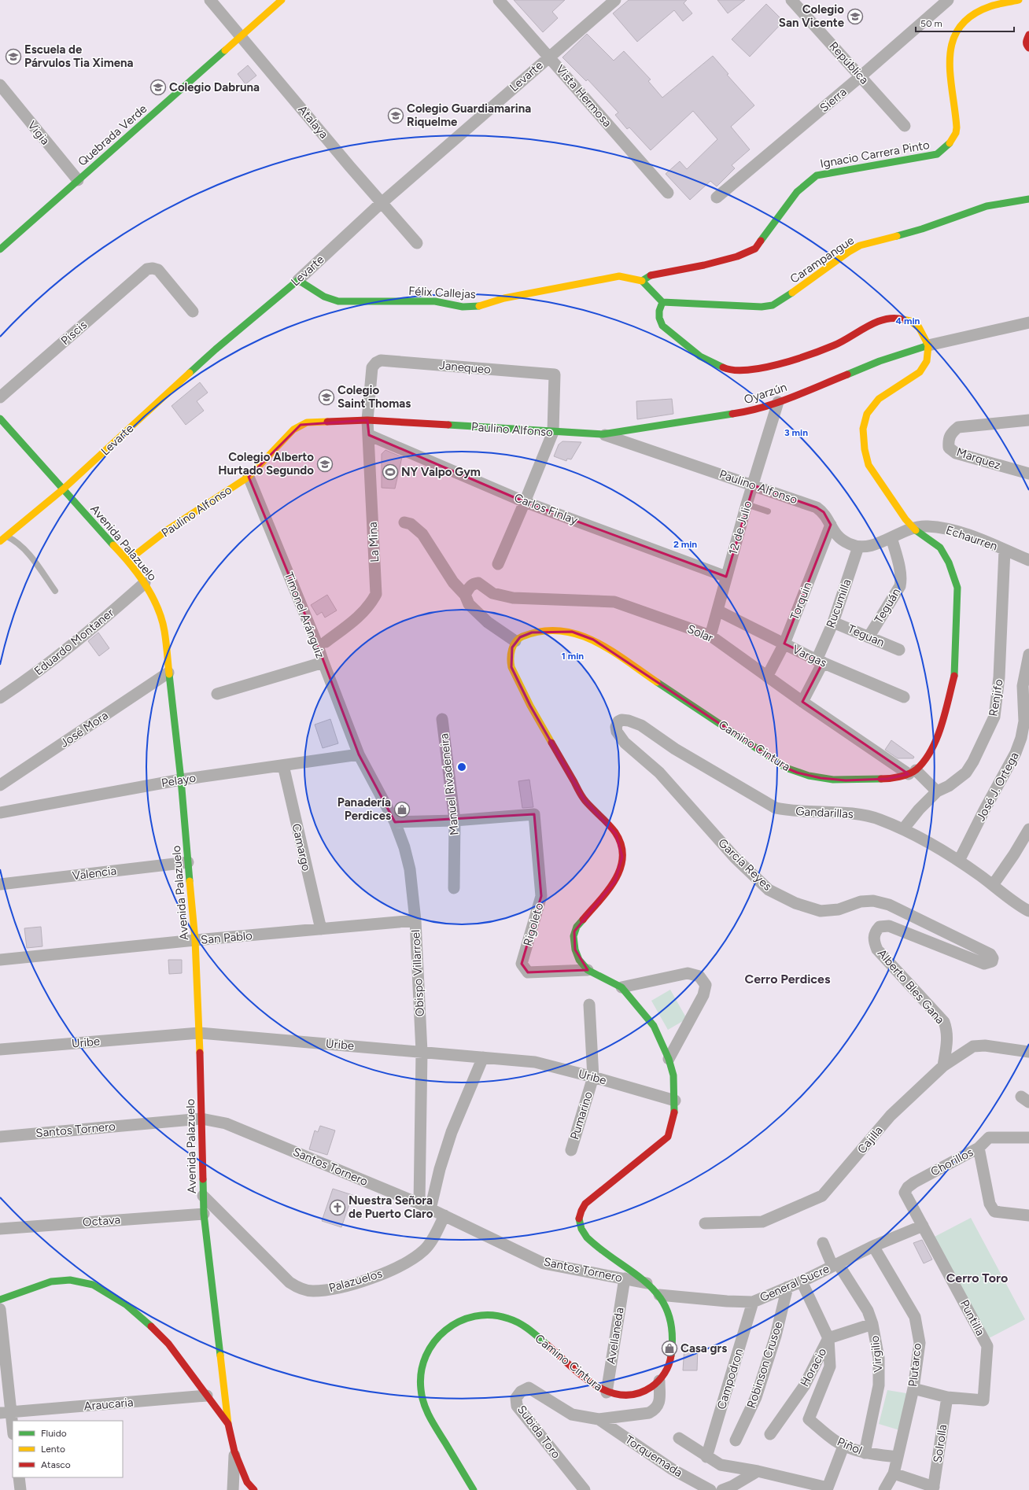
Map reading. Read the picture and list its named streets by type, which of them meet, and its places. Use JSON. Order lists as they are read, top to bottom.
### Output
{
  "streets": {
    "main road": [
      "Levarte",
      "Quebrada Verde",
      "Ignacio Carrera Pinto",
      "Carampangue",
      "Félix Callejas",
      "Oyarzún",
      "Paulino Alfonso",
      "Avenida Palazuelo",
      "Camino Cintura"
    ],
    "street": [
      "República",
      "Vista Hermosa",
      "Sierra",
      "Atalaya",
      "Vigia",
      "Piscis",
      "Janequeo",
      "Marquez",
      "Carlos Finlay",
      "12 de Julio",
      "Echaurren",
      "La Mina",
      "Torquin",
      "Rucumilla",
      "Teguán",
      "Timonel Aránguiz",
      "Solar",
      "Teguan",
      "Eduardo Montaner",
      "Vargas",
      "Renjifo",
      "José Mora",
      "Pelayo",
      "Manuel Rivadeneira",
      "José J. Ortega",
      "Gandarillas",
      "Camargo",
      "García Reyes",
      "Valencia",
      "Rigoleto",
      "San Pablo",
      "Obispo Villarroel",
      "Alberto Bles Gana",
      "Uribe",
      "Pumarino",
      "Santos Tornero",
      "Cajilla",
      "Chorillos",
      "Octava",
      "Palazuelos",
      "General Sucre",
      "Puntilla",
      "Avellaneda",
      "Virgilio",
      "Robinson Crusoe",
      "Plutarco",
      "Horacio",
      "Campodron",
      "Araucaria",
      "Subida Toro",
      "Solrolla",
      "Piñol",
      "Torquemada"
    ]
  },
  "crossings": [
    ["República", "Sierra"],
    ["Levarte", "Vista Hermosa"],
    ["Levarte", "Atalaya"],
    ["Levarte", "Félix Callejas"],
    ["Levarte", "Avenida Palazuelo"],
    ["Atalaya", "Quebrada Verde"],
    ["Vigia", "Quebrada Verde"],
    ["Ignacio Carrera Pinto", "Félix Callejas"],
    ["Janequeo", "Paulino Alfonso"],
    ["Janequeo", "La Mina"],
    ["Oyarzún", "Paulino Alfonso"],
    ["Oyarzún", "12 de Julio"],
    ["Paulino Alfonso", "12 de Julio"],
    ["Paulino Alfonso", "La Mina"],
    ["Paulino Alfonso", "Avenida Palazuelo"],
    ["Paulino Alfonso", "Torquin"],
    ["Paulino Alfonso", "Rucumilla"],
    ["Paulino Alfonso", "Timonel Aránguiz"],
    ["Carlos Finlay", "12 de Julio"],
    ["Carlos Finlay", "La Mina"],
    ["12 de Julio", "Solar"],
    ["12 de Julio", "Vargas"],
    ["Echaurren", "Renjifo"],
    ["Avenida Palazuelo", "Eduardo Montaner"],
    ["Avenida Palazuelo", "José Mora"],
    ["Avenida Palazuelo", "Pelayo"],
    ["Avenida Palazuelo", "Valencia"],
    ["Avenida Palazuelo", "San Pablo"],
    ["Avenida Palazuelo", "Uribe"],
    ["Avenida Palazuelo", "Santos Tornero"],
    ["Avenida Palazuelo", "Octava"],
    ["Avenida Palazuelo", "Palazuelos"],
    ["Torquin", "Solar"],
    ["Torquin", "Vargas"],
    ["Rucumilla", "Solar"],
    ["Rucumilla", "Teguan"],
    ["Rucumilla", "Vargas"],
    ["Teguán", "Teguan"],
    ["Timonel Aránguiz", "Pelayo"],
    ["Timonel Aránguiz", "Obispo Villarroel"],
    ["Solar", "Renjifo"],
    ["Solar", "Camino Cintura"],
    ["Renjifo", "Gandarillas"],
    ["Camino Cintura", "Rigoleto"],
    ["Camino Cintura", "Uribe"],
    ["Camino Cintura", "Santos Tornero"],
    ["Camino Cintura", "General Sucre"],
    ["Camino Cintura", "Avellaneda"],
    ["Camino Cintura", "Subida Toro"],
    ["Pelayo", "Camargo"],
    ["Pelayo", "Obispo Villarroel"],
    ["Manuel Rivadeneira", "Rigoleto"],
    ["José J. Ortega", "Gandarillas"],
    ["Gandarillas", "García Reyes"],
    ["Camargo", "San Pablo"],
    ["García Reyes", "Alberto Bles Gana"],
    ["San Pablo", "Obispo Villarroel"],
    ["Obispo Villarroel", "Uribe"],
    ["Obispo Villarroel", "Santos Tornero"],
    ["Alberto Bles Gana", "Cajilla"],
    ["Uribe", "Pumarino"],
    ["Santos Tornero", "Palazuelos"],
    ["Santos Tornero", "Avellaneda"],
    ["Chorillos", "General Sucre"],
    ["Chorillos", "Puntilla"],
    ["General Sucre", "Puntilla"],
    ["General Sucre", "Virgilio"],
    ["General Sucre", "Robinson Crusoe"],
    ["General Sucre", "Plutarco"],
    ["General Sucre", "Campodron"],
    ["Puntilla", "Solrolla"],
    ["Virgilio", "Horacio"],
    ["Virgilio", "Piñol"],
    ["Plutarco", "Piñol"],
    ["Horacio", "Piñol"],
    ["Subida Toro", "Torquemada"]
  ],
  "districts": ["Cerro Perdices", "Cerro Toro"],
  "places": {
    "school or university": [
      "Colegio San Vicente",
      "Escuela de Párvulos Tia Ximena",
      "Colegio Dabruna",
      "Colegio Guardiamarina Riquelme",
      "Colegio Saint Thomas",
      "Colegio Alberto Hurtado Segundo"
    ],
    "sports": ["NY Valpo Gym"],
    "shop": ["Panadería Perdices", "Casa grs"],
    "church": ["Nuestra Señora de Puerto Claro"]
  },
  "legend": ["Fluido", "Lento", "Atasco"],
  "scale_bar": "50 m",
  "rings": [
    "4 min",
    "3 min",
    "2 min",
    "1 min"
  ]
}
